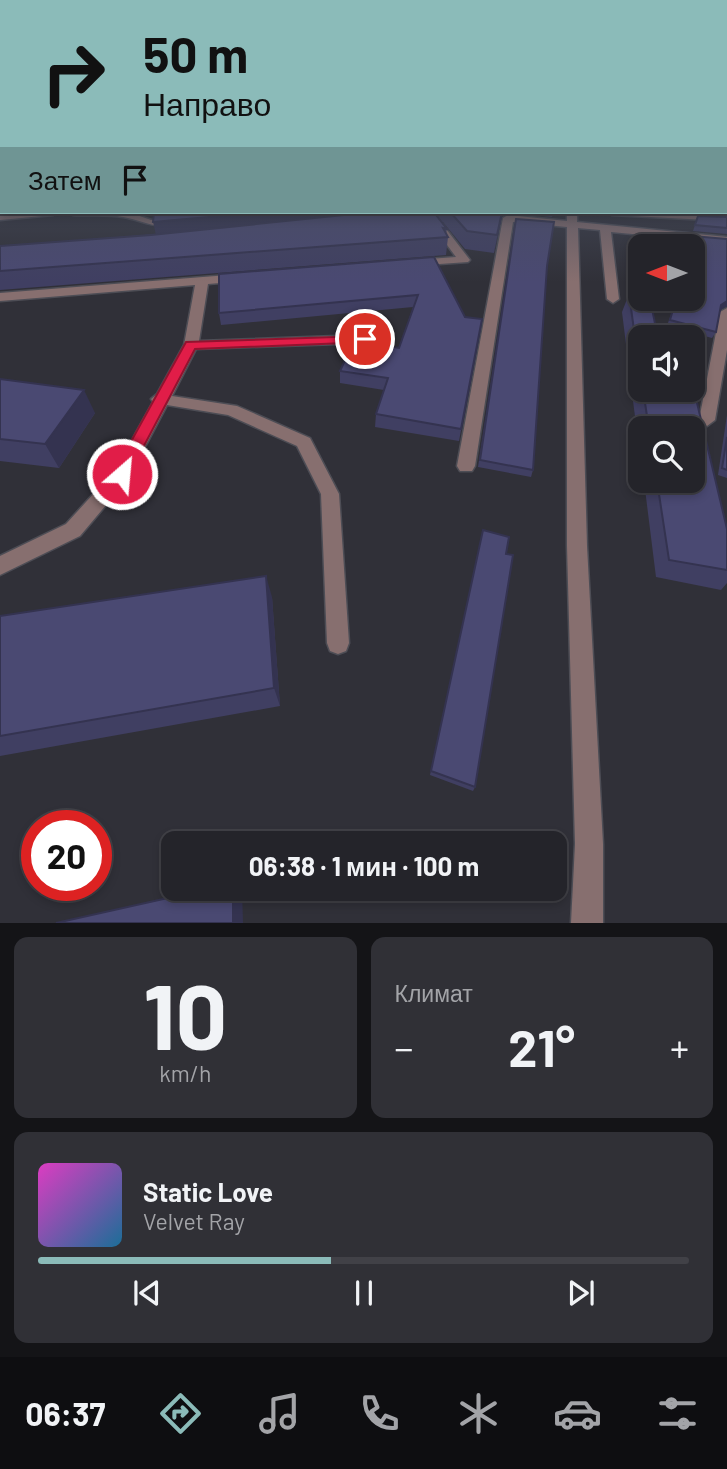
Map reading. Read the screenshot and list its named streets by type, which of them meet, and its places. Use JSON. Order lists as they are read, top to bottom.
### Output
{
  "north": "left",
  "page": {
    "turn": ["50 m", "Направо"],
    "then": "Затем",
    "limit": "20",
    "trip": "06:38 · 1 мин · 100 m",
    "tile": [
      ["10", "km/h"],
      "Климат"
    ],
    "heat": ["−", "21°", "+"],
    "song": ["Static Love", "Velvet Ray"],
    "tabs": "06:37"
  }
}
